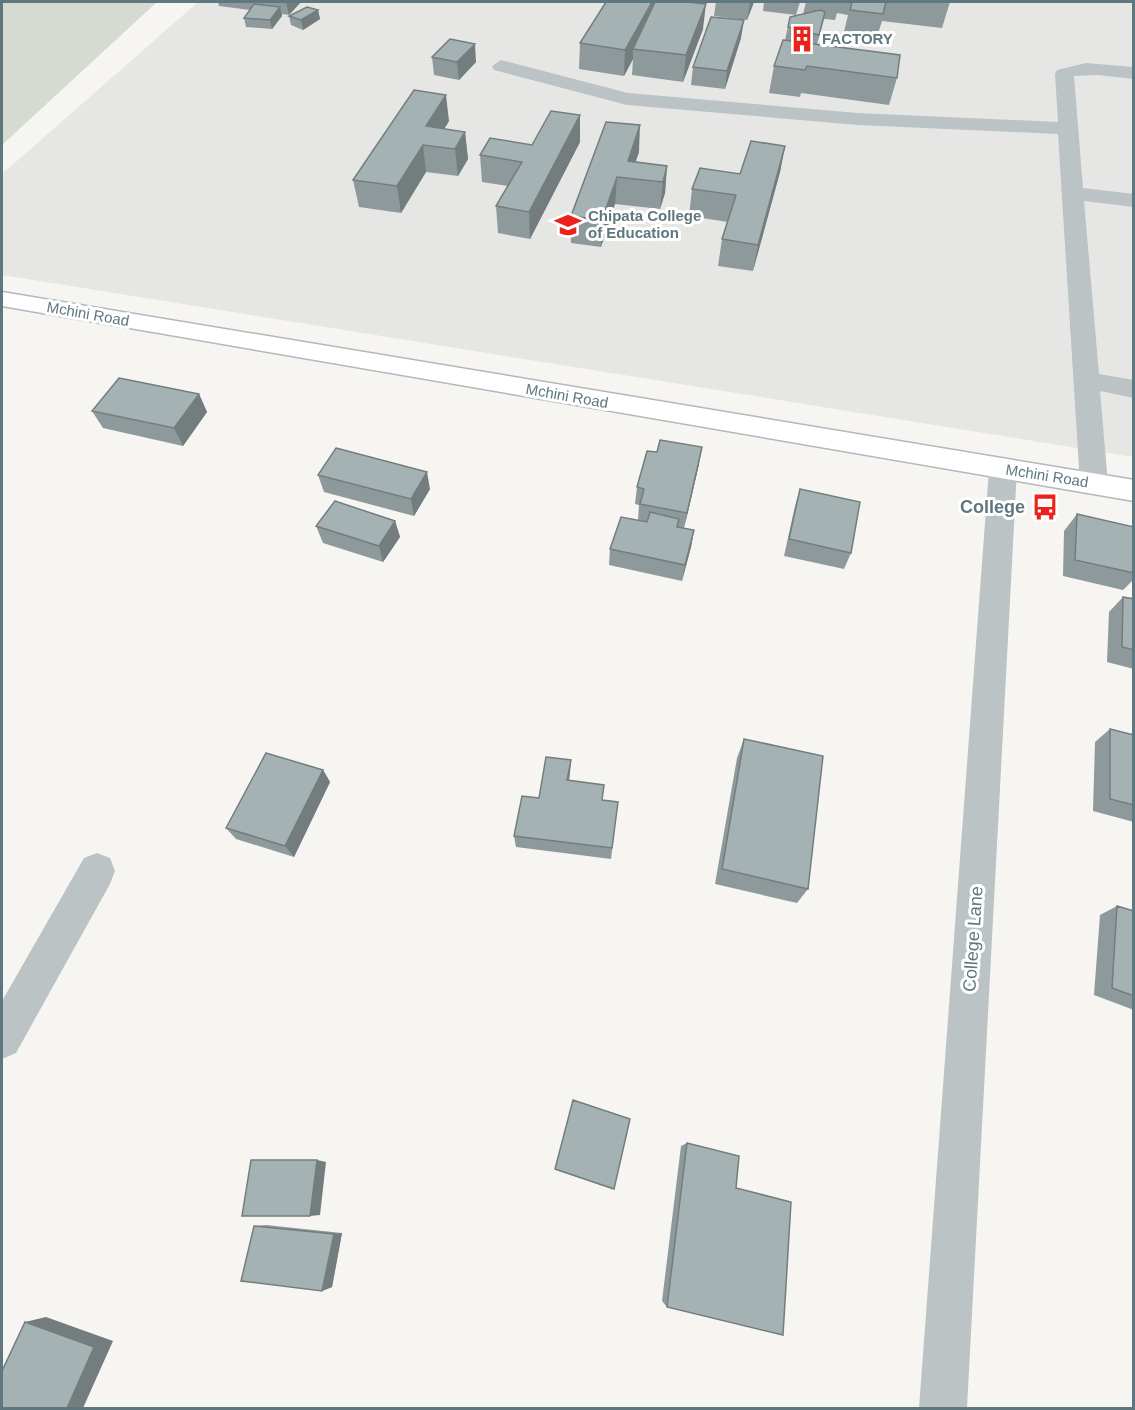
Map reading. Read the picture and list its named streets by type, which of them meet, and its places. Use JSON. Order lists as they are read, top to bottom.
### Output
{
  "streets": {
    "street": ["Mchini Road", "College Lane"]
  },
  "crossings": [
    ["Mchini Road", "College Lane"]
  ],
  "places": {
    "building": ["FACTORY"],
    "school or university": ["Chipata College of Education"],
    "bus stop": ["College"]
  }
}
